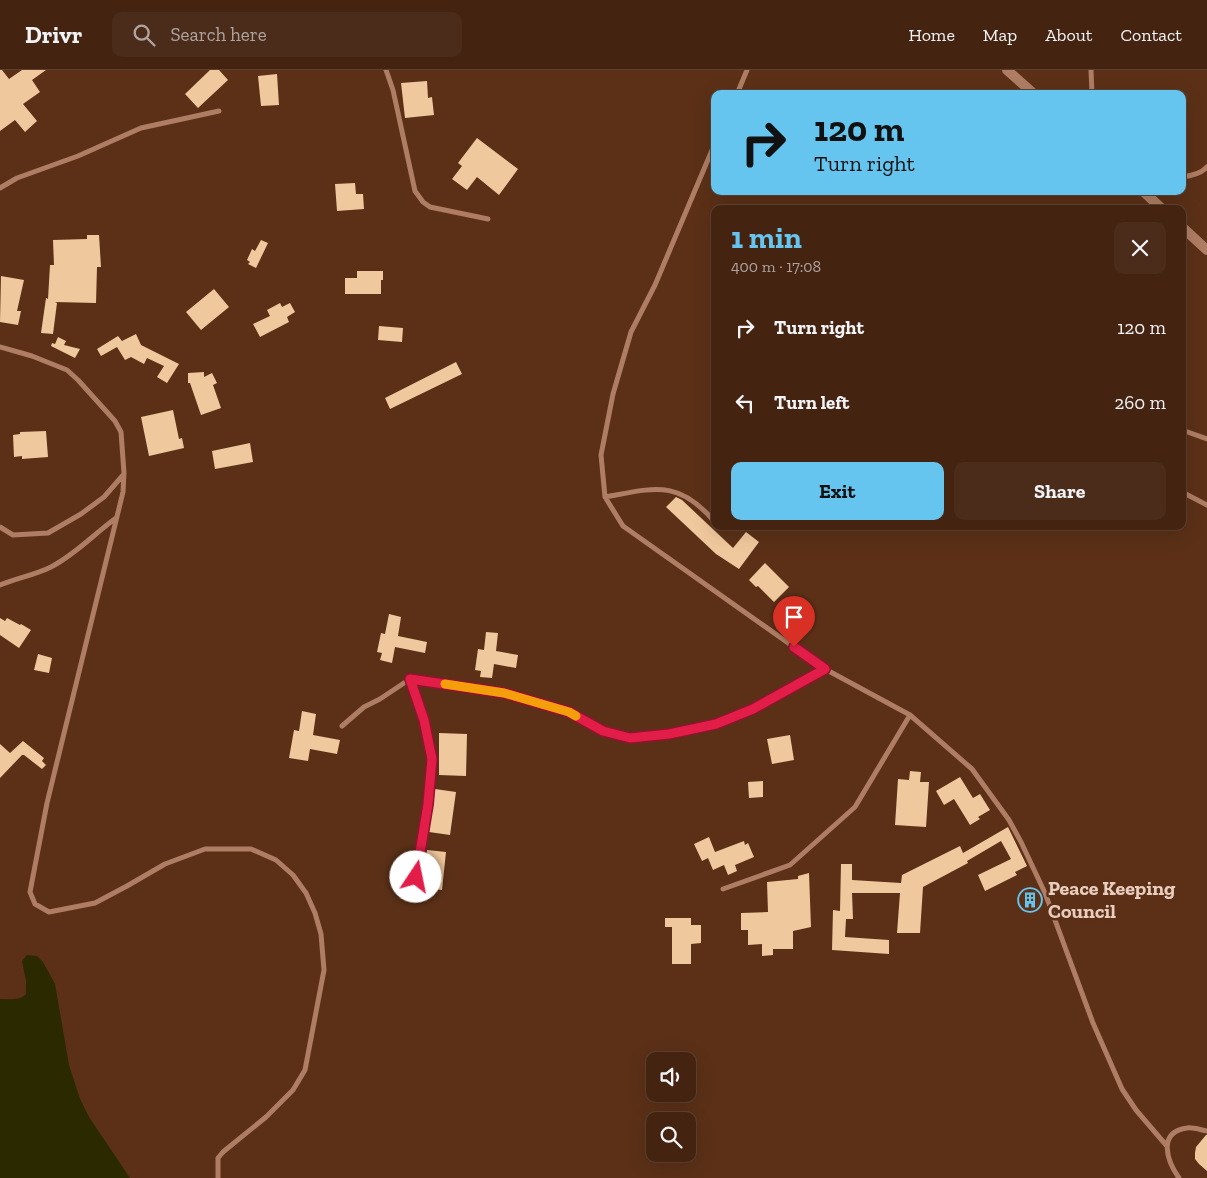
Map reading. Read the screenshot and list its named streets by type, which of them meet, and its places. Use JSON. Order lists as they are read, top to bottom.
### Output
{
  "places": {
    "building": ["Peace Keeping Council"]
  },
  "page": {
    "header": "Drivr",
    "search": "Search here",
    "nav": [
      "Home",
      "Map",
      "About",
      "Contact"
    ],
    "turn": ["120 m", "Turn right"],
    "heading": ["1 min", "400 m · 17:08"],
    "list": [
      {
        "name": "Turn right",
        "value": "120 m"
      },
      {
        "name": "Turn left",
        "value": "260 m"
      }
    ],
    "buttons": ["Exit", "Share"]
  }
}
